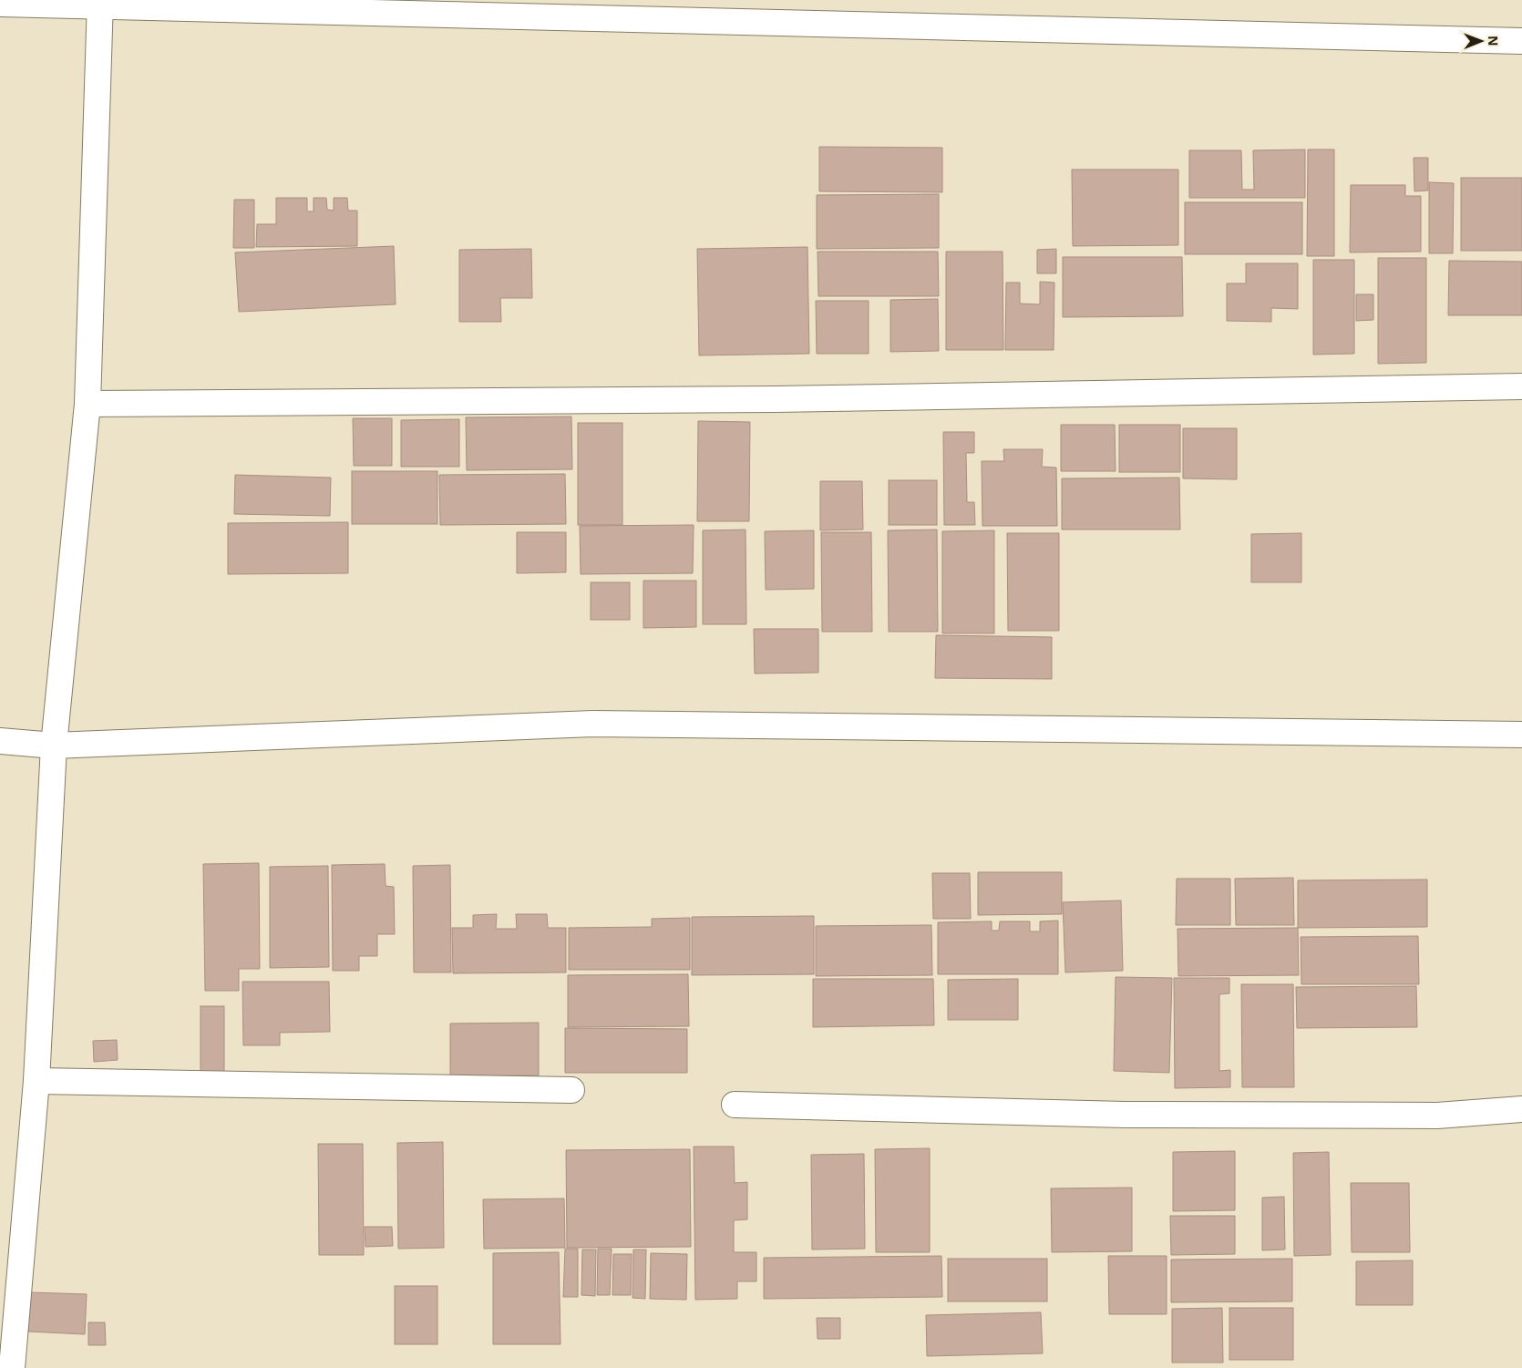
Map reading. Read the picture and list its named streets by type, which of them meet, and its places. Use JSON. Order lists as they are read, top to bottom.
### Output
{
  "north": "right"
}
